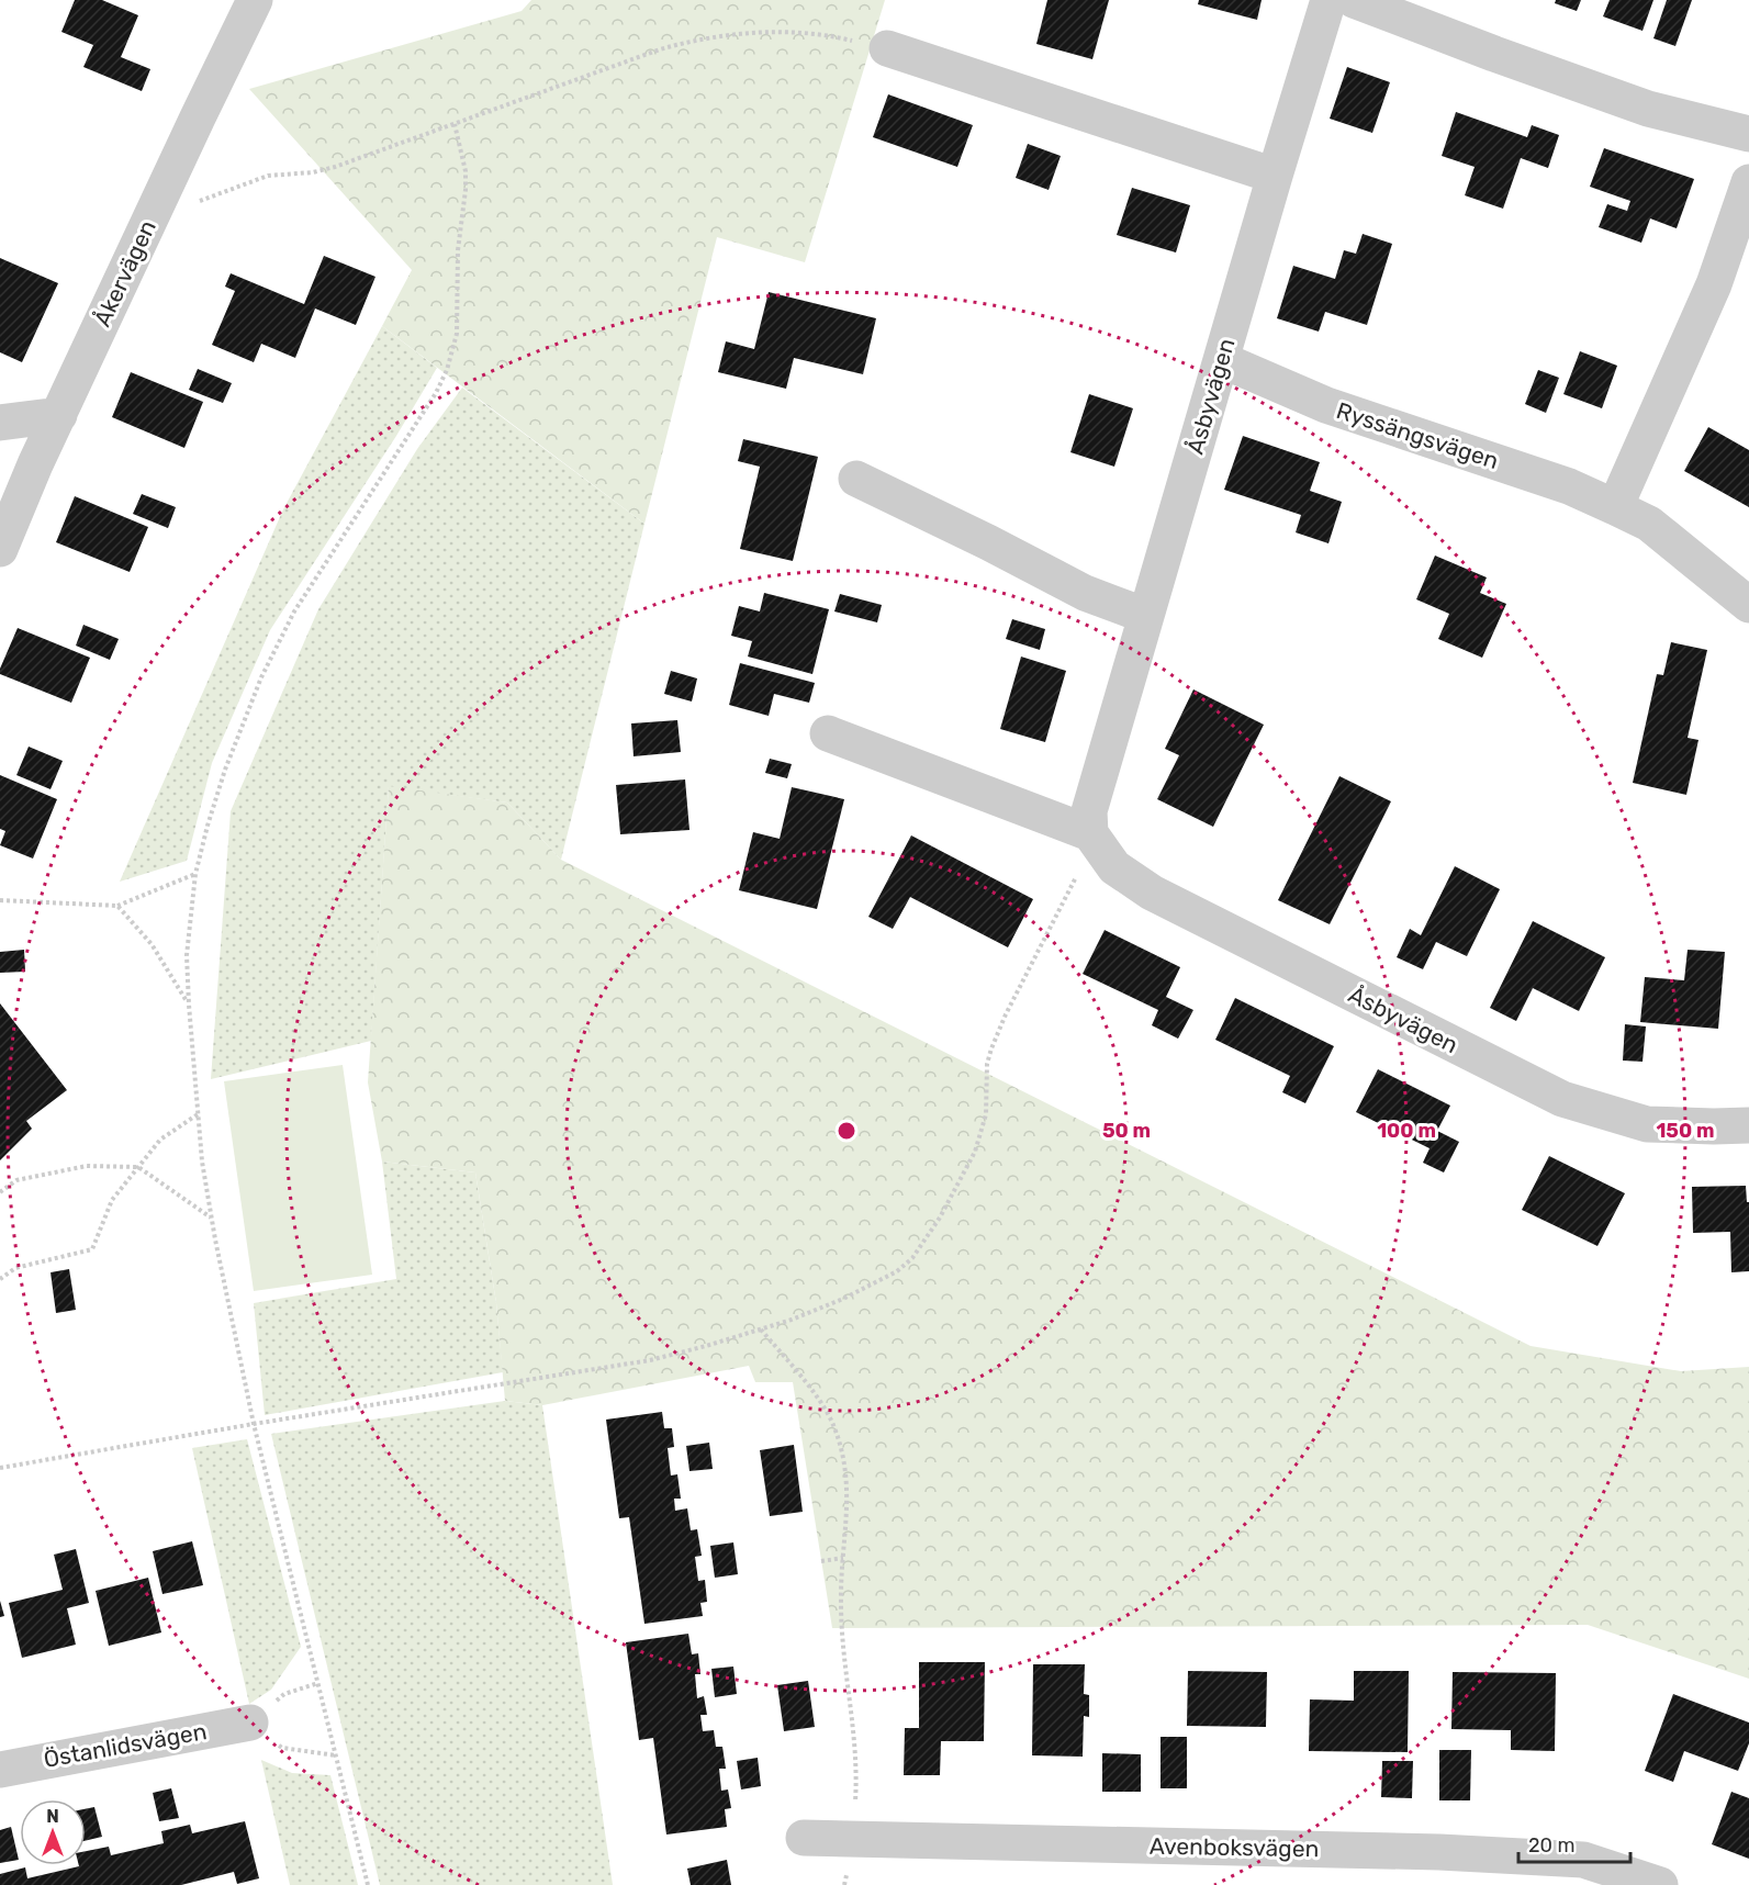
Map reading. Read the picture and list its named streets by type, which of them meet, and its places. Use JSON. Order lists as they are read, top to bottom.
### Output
{
  "streets": {
    "street": [
      "Åkervägen",
      "Åsbyvägen",
      "Ryssängsvägen",
      "Östanlidsvägen",
      "Avenboksvägen"
    ]
  },
  "crossings": [
    ["Åsbyvägen", "Ryssängsvägen"]
  ],
  "scale_bar": "20 m",
  "north": "top",
  "rings": ["50 m", "100 m", "150 m"]
}
